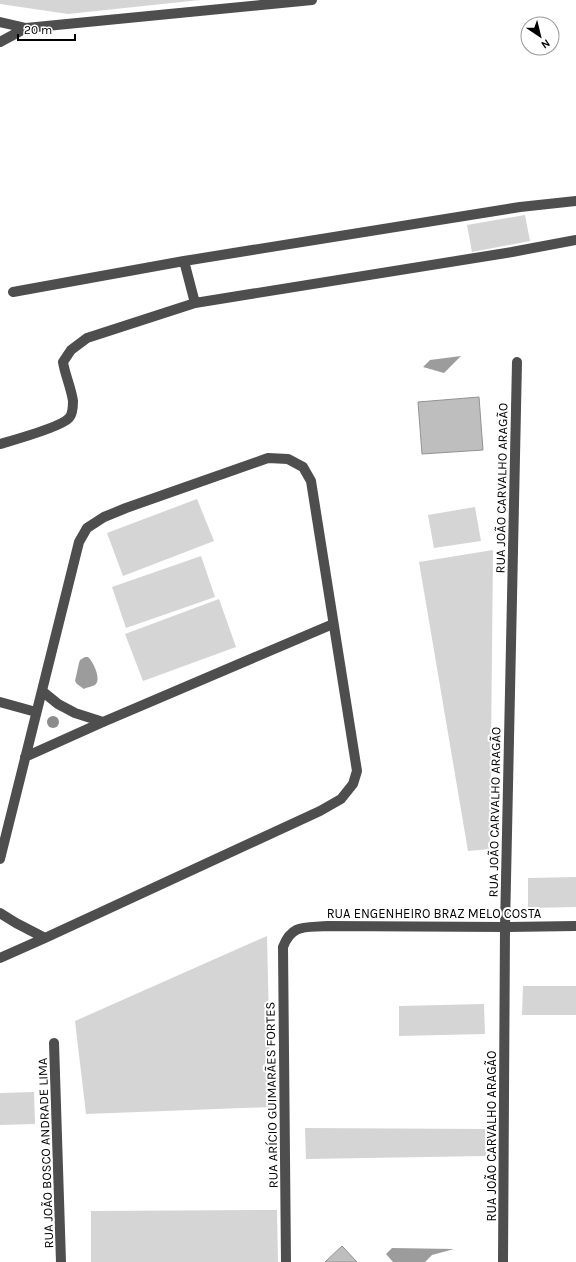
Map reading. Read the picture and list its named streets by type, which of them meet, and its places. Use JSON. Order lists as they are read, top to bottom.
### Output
{
  "streets": {
    "street": [
      "RUA JOÃO CARVALHO ARAGÃO",
      "RUA ENGENHEIRO BRAZ MELO COSTA",
      "RUA ARÍCIO GUIMARÃES FORTES",
      "RUA JOÃO BOSCO ANDRADE LIMA"
    ]
  },
  "crossings": [
    ["RUA JOÃO CARVALHO ARAGÃO", "RUA ENGENHEIRO BRAZ MELO COSTA"],
    ["RUA ENGENHEIRO BRAZ MELO COSTA", "RUA ARÍCIO GUIMARÃES FORTES"]
  ],
  "scale_bar": "20 m",
  "north": "bottom right"
}
